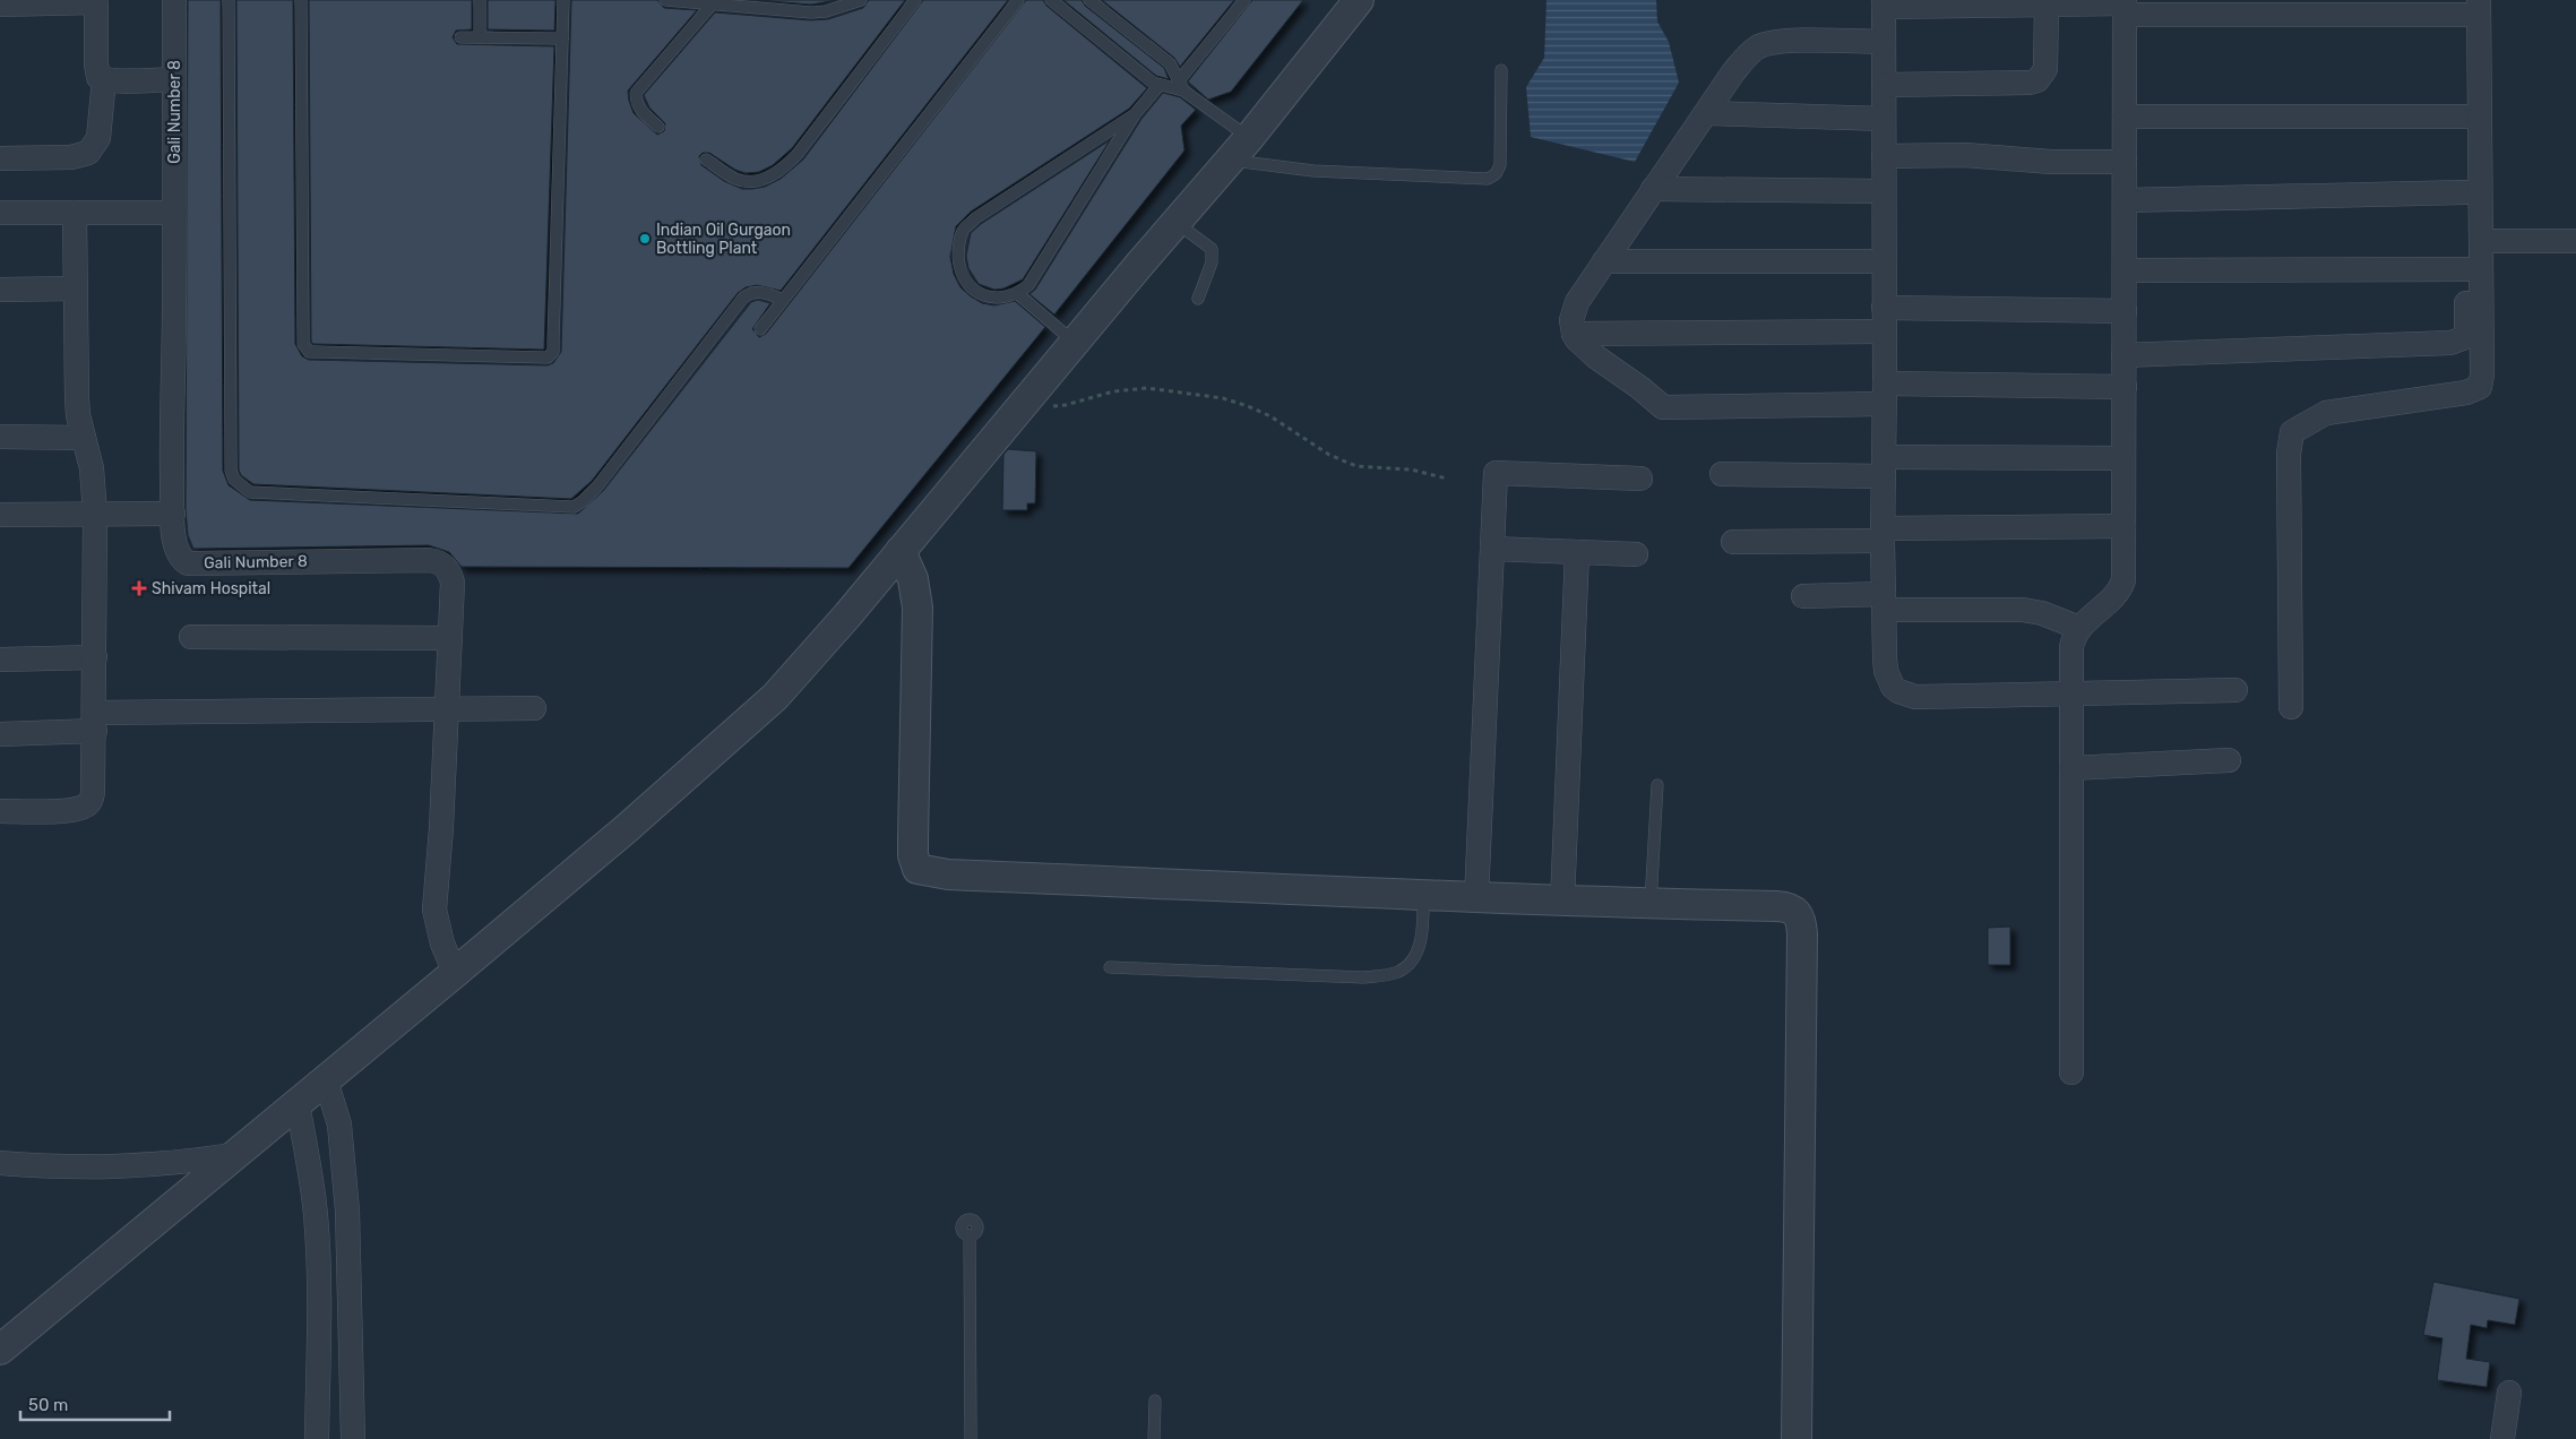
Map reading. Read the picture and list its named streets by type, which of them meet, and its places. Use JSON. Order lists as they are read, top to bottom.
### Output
{
  "streets": {
    "street": ["Gali Number 8"]
  },
  "places": {
    "other": ["Indian Oil Gurgaon Bottling Plant"],
    "health": ["Shivam Hospital"]
  },
  "scale_bar": "50 m"
}
